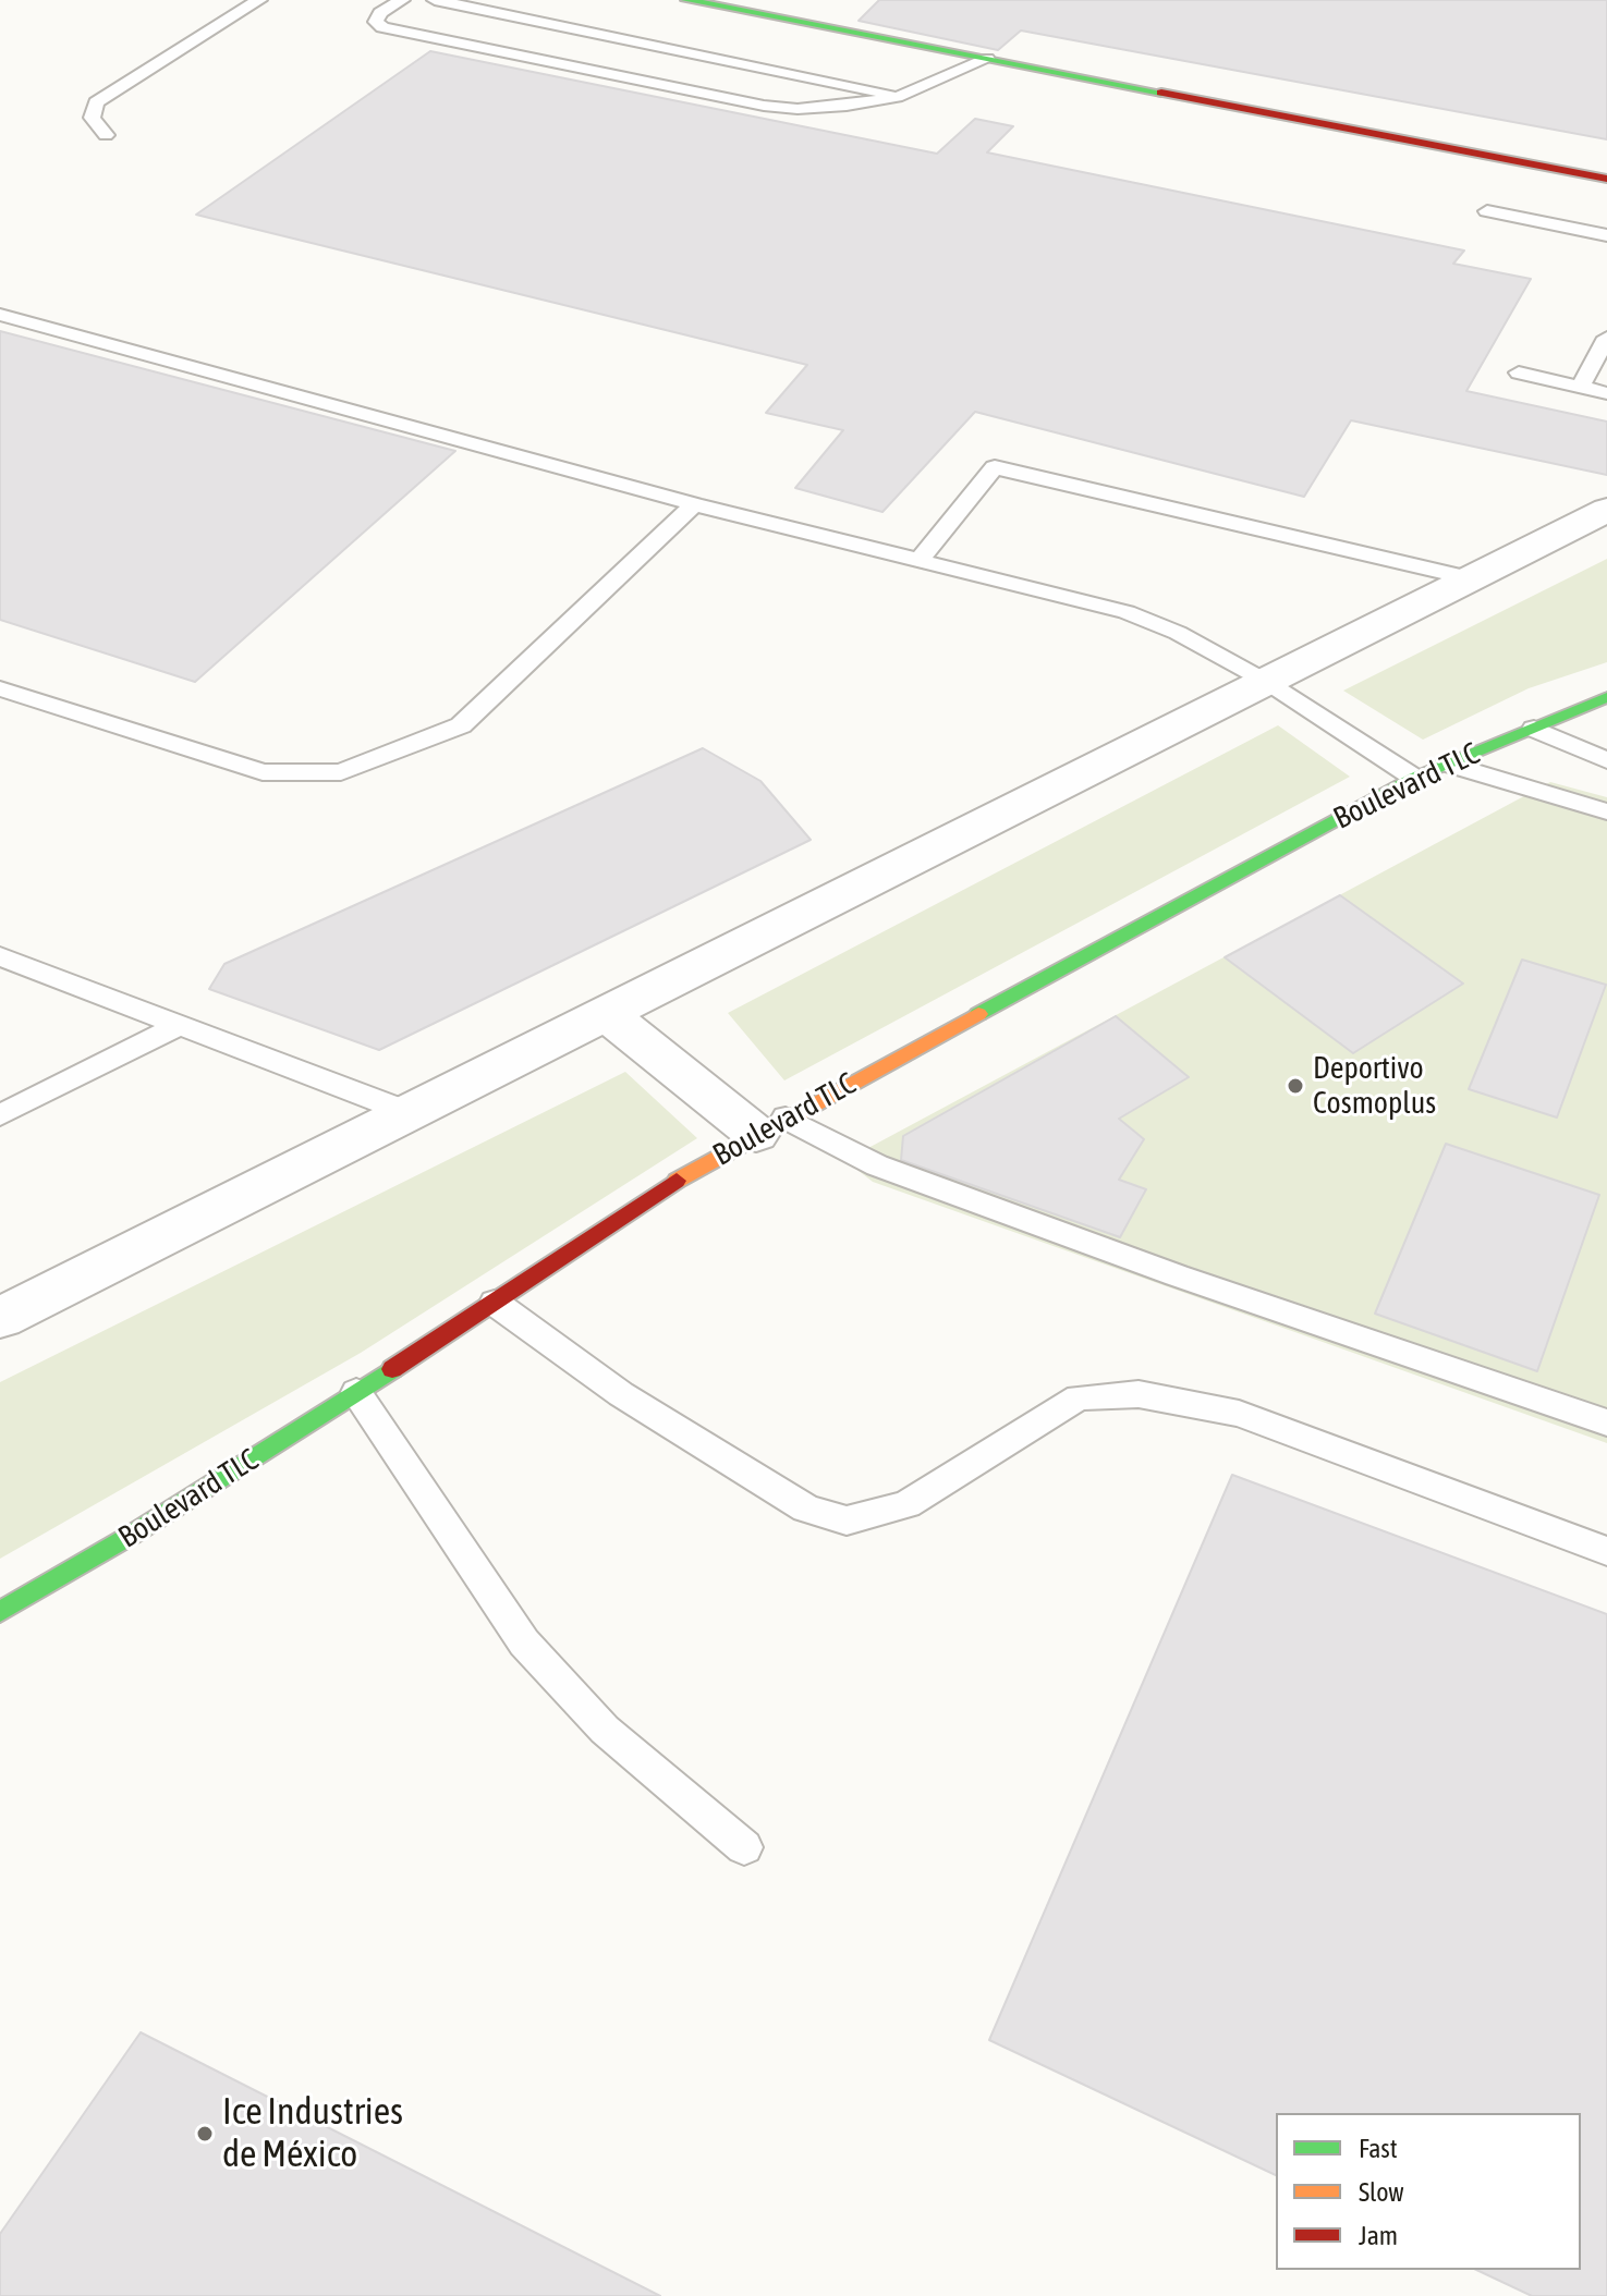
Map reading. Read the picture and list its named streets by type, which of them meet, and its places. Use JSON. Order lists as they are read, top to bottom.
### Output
{
  "streets": {
    "street": ["Boulevard TLC"]
  },
  "places": ["Deportivo Cosmoplus", "Ice Industries de México"],
  "legend": ["Fast", "Slow", "Jam"]
}
